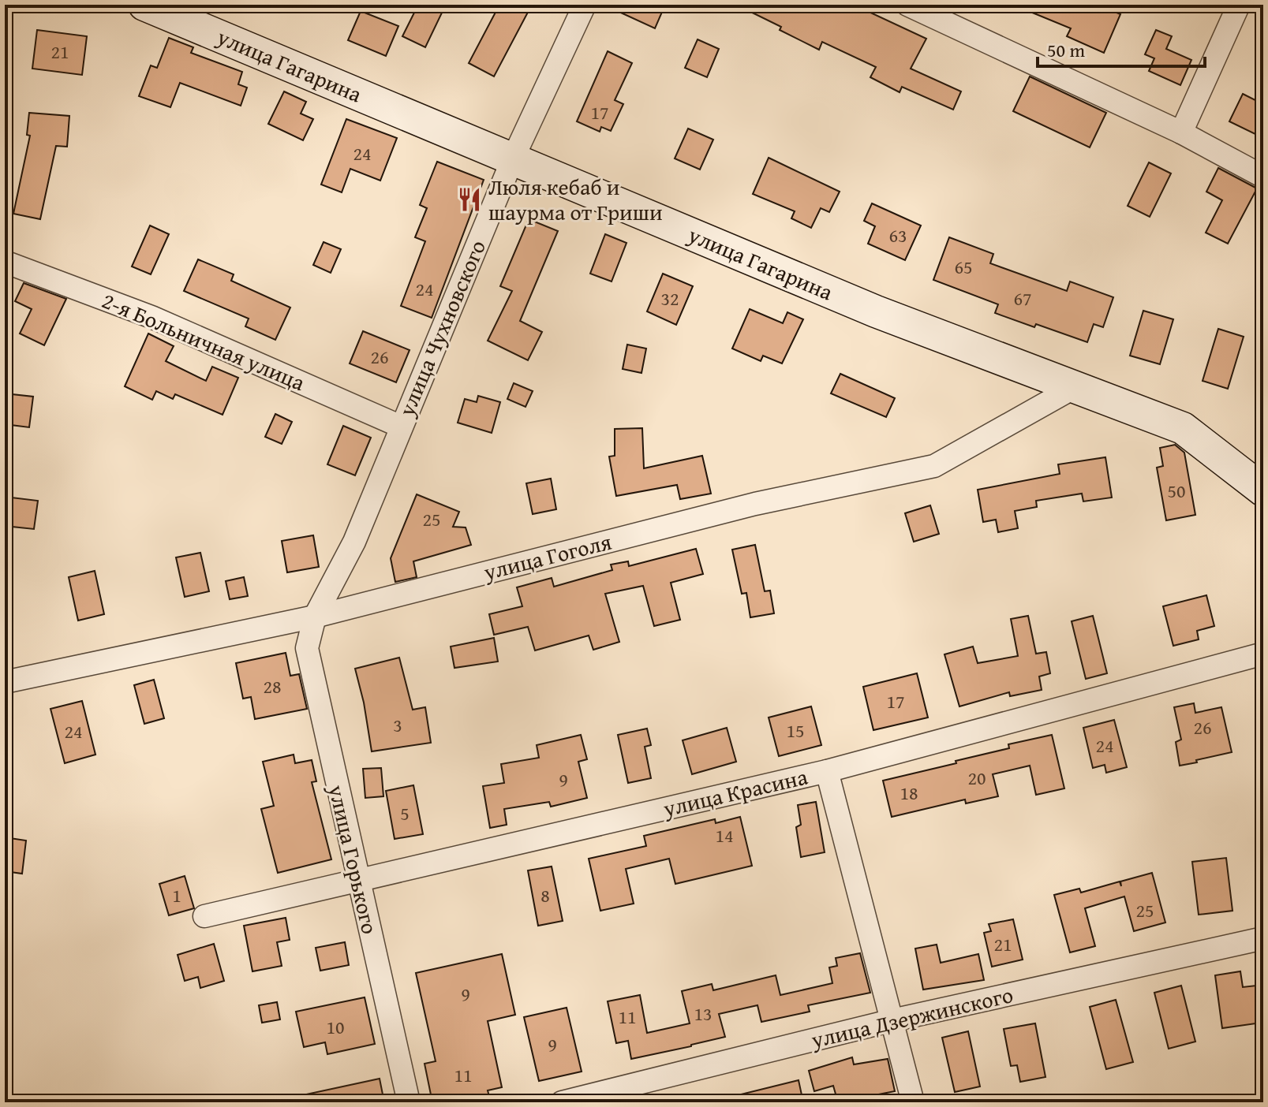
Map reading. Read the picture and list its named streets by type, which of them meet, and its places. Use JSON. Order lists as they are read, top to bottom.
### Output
{
  "streets": {
    "main road": ["улица Гагарина"],
    "street": [
      "улица Чухновского",
      "2-я Больничная улица",
      "улица Гоголя",
      "улица Красина",
      "улица Горького",
      "улица Дзержинского"
    ]
  },
  "crossings": [
    ["улица Гагарина", "улица Чухновского"],
    ["улица Гагарина", "улица Гоголя"],
    ["улица Чухновского", "2-я Больничная улица"],
    ["улица Чухновского", "улица Гоголя"],
    ["улица Чухновского", "улица Горького"],
    ["улица Гоголя", "улица Горького"],
    ["улица Красина", "улица Горького"]
  ],
  "places": {
    "restaurant": ["Люля кебаб и шаурма от Гриши"]
  },
  "house_numbers": [
    "21",
    "17",
    "24",
    "63",
    "65",
    "24",
    "32",
    "67",
    "26",
    "50",
    "25",
    "28",
    "17",
    "3",
    "26",
    "15",
    "24",
    "24",
    "20",
    "9",
    "18",
    "5",
    "14",
    "1",
    "8",
    "25",
    "21",
    "9",
    "13",
    "11",
    "10",
    "9",
    "11"
  ],
  "scale_bar": "50 m"
}
